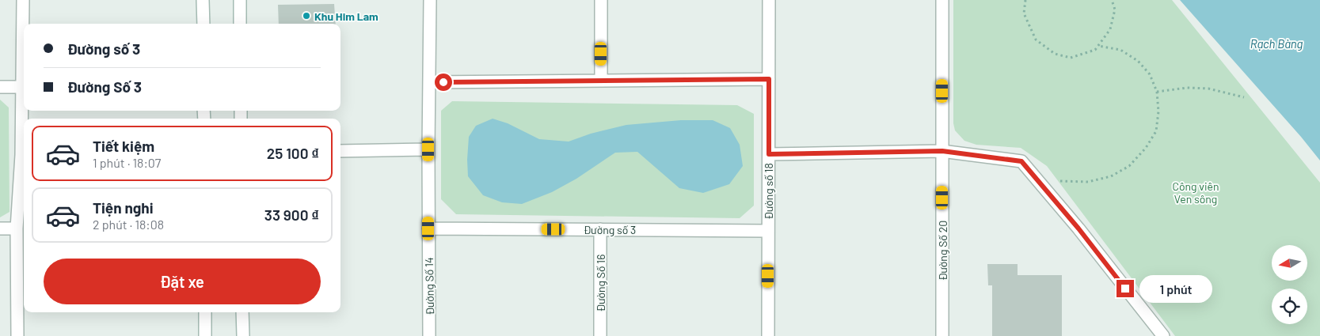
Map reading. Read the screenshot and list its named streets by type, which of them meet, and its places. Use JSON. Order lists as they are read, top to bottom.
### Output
{
  "streets": {
    "street": [
      "Đường số 18",
      "Đường số 3",
      "Đường Số 20",
      "Đường Số 16",
      "Đường Số 14"
    ]
  },
  "crossings": [
    ["Đường số 18", "Đường số 3"],
    ["Đường số 3", "Đường Số 16"],
    ["Đường số 3", "Đường Số 14"]
  ],
  "water": ["Rạch Bàng"],
  "parks": ["Công viên Ven sông"],
  "places": ["Khu Him Lam"],
  "north": "left",
  "page": {
    "banner": ["Đường số 3", "Đường Số 3"],
    "list": [
      {
        "name": "Tiết kiệm",
        "note": "1 phút · 18:07",
        "value": "25 100 ₫"
      },
      {
        "name": "Tiện nghi",
        "note": "2 phút · 18:08",
        "value": "33 900 ₫"
      }
    ],
    "buttons": "Đặt xe",
    "bubble": "1 phút"
  }
}
